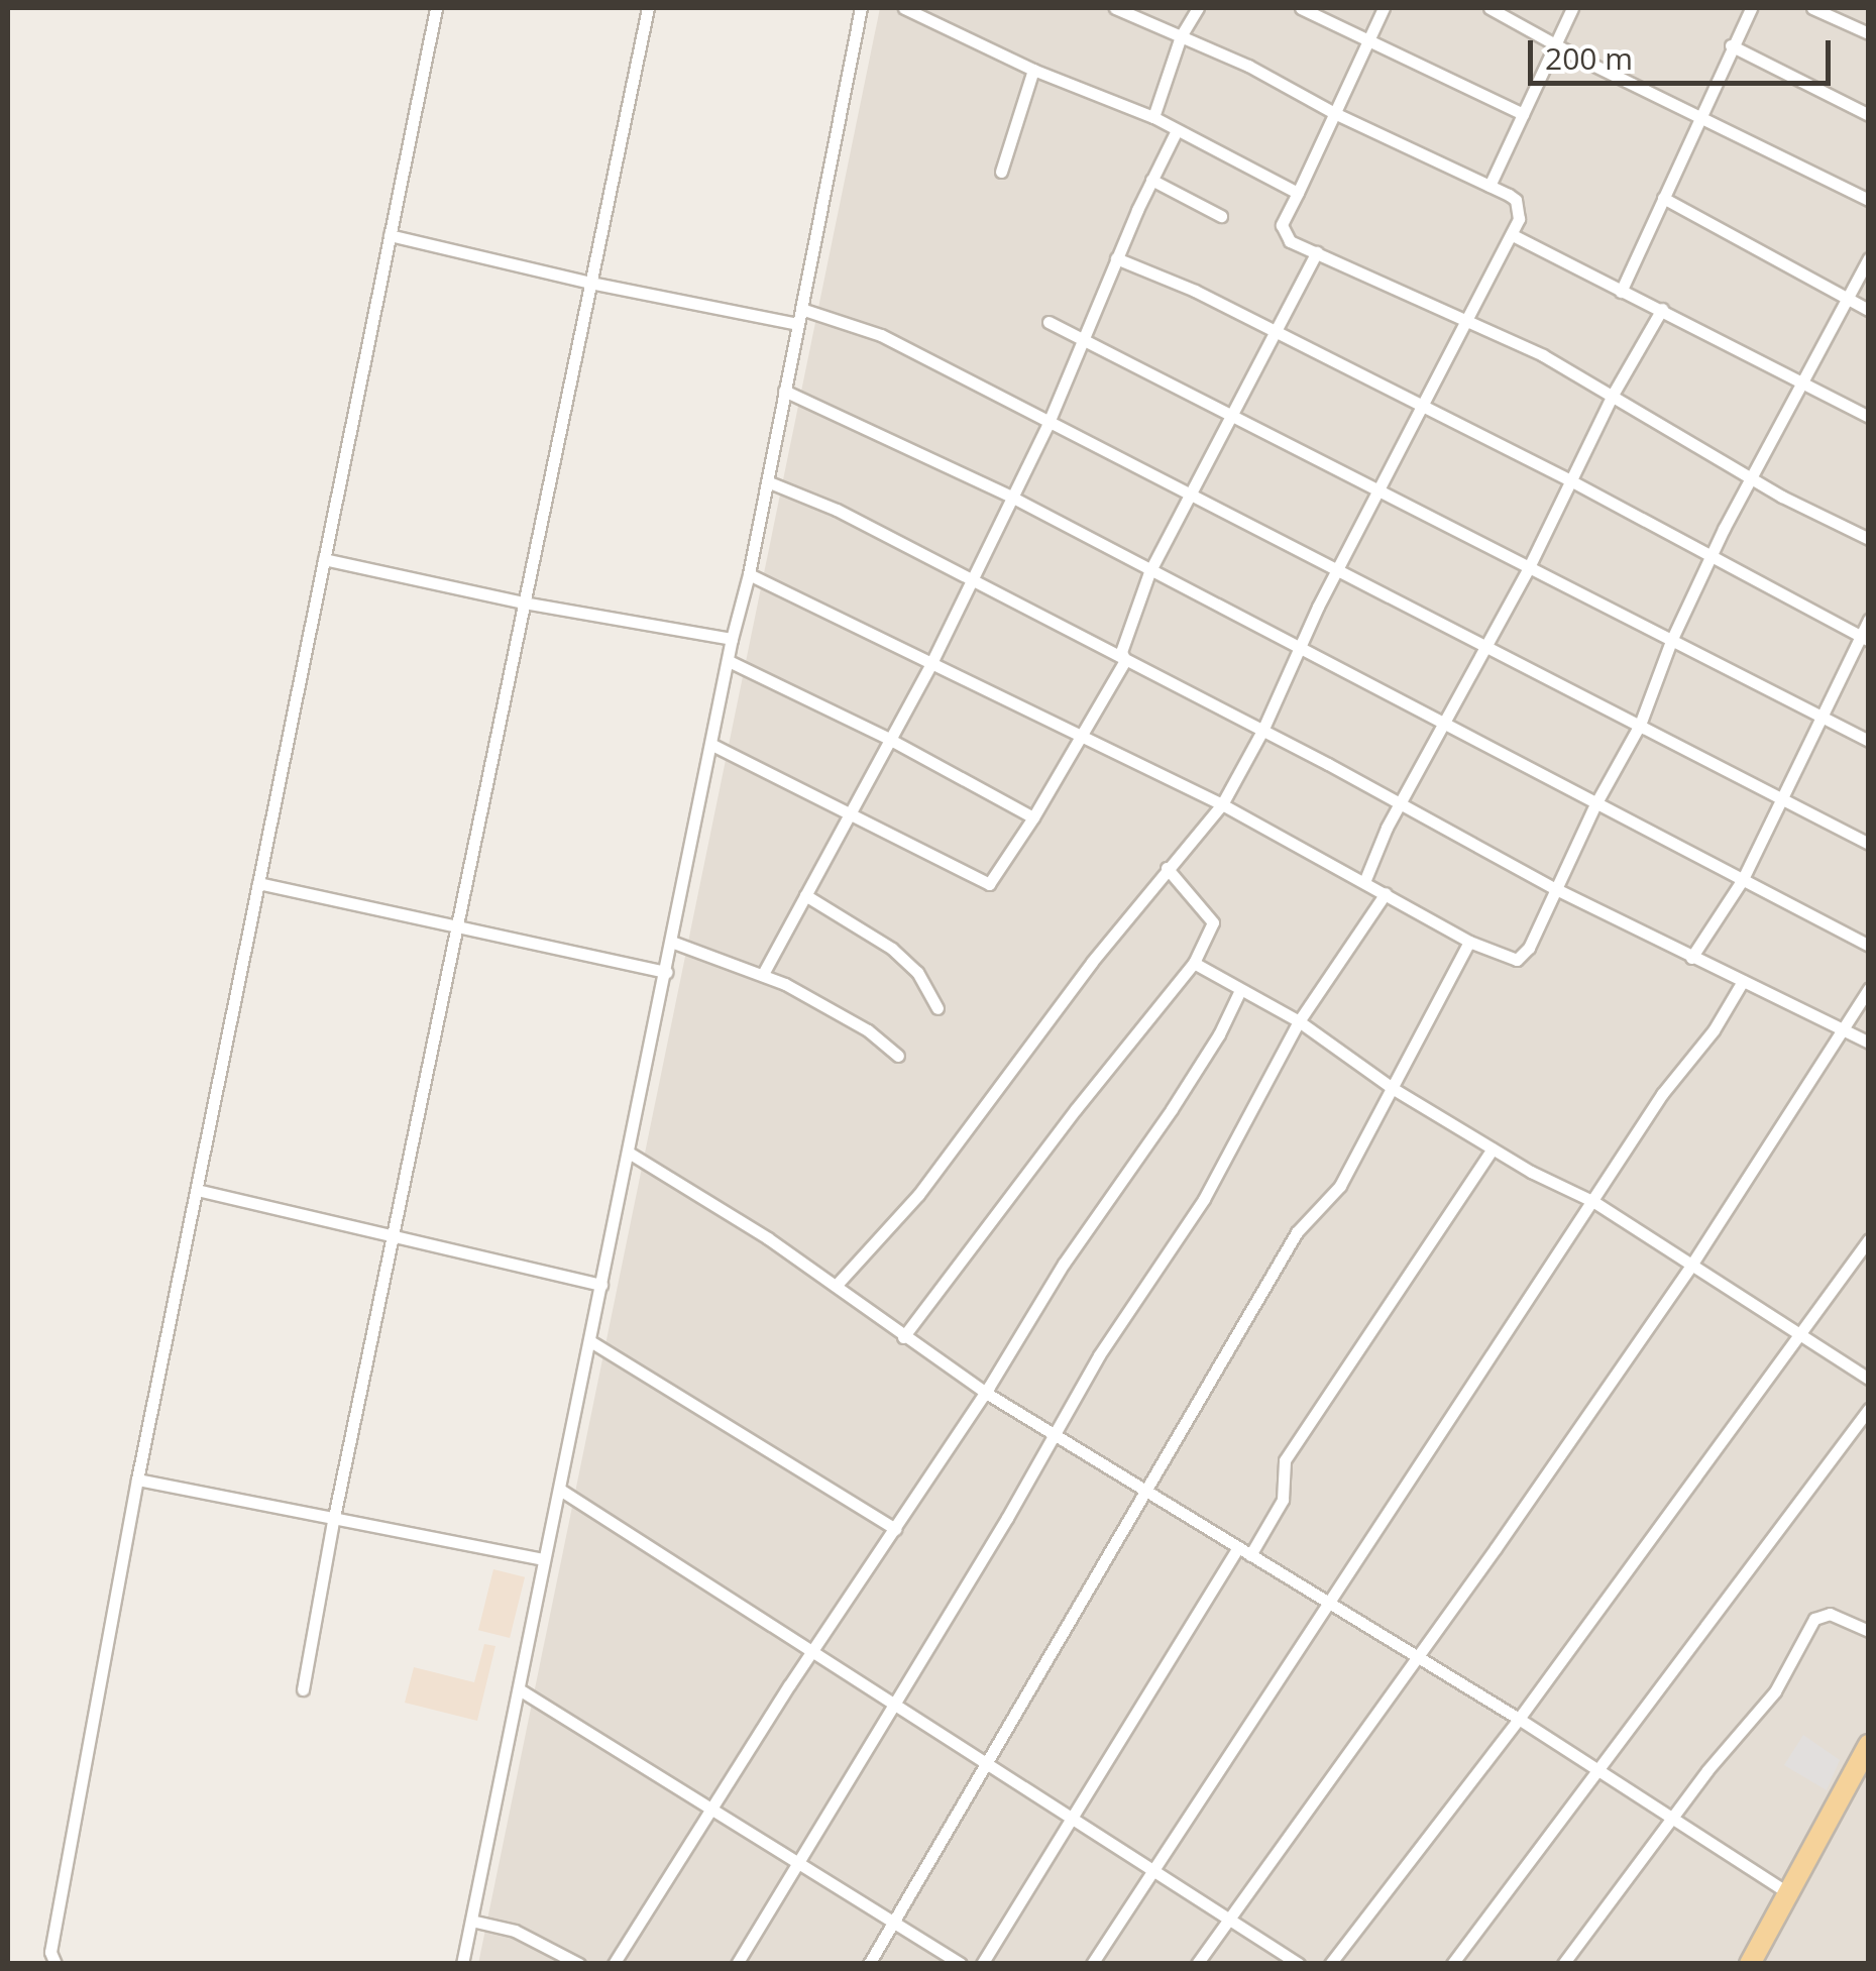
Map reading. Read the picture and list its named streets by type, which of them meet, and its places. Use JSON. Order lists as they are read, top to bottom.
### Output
{
  "scale_bar": "200 m"
}
